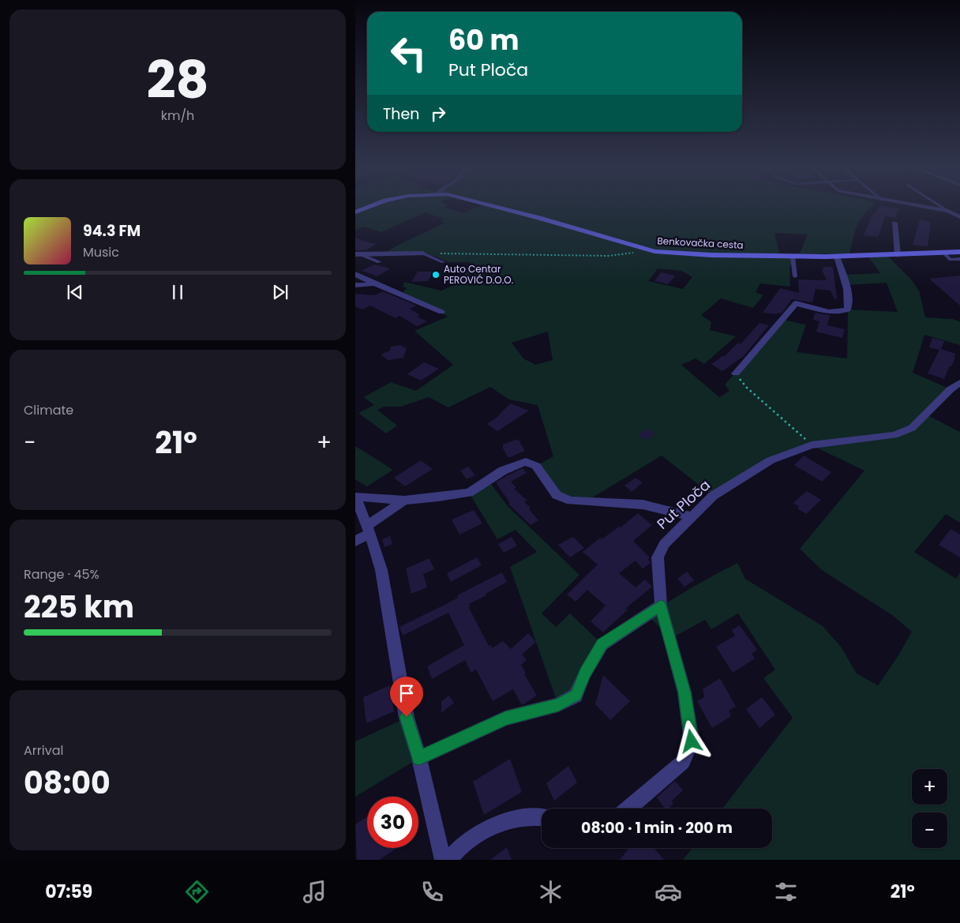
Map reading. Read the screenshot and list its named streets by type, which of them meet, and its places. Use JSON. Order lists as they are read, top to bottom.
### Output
{
  "streets": {
    "main road": ["Benkovačka cesta"],
    "street": ["Put Ploča"]
  },
  "places": ["Auto Centar PEROVIĆ D.O.O."],
  "page": {
    "tile": [
      ["28", "km/h"],
      "Climate",
      ["Range · 45%", "225 km"],
      ["Arrival", "08:00"]
    ],
    "turn": ["60 m", "Put Ploča"],
    "then": "Then",
    "song": ["94.3 FM", "Music"],
    "heat": ["−", "21°", "+"],
    "map_buttons": ["+", "−"],
    "limit": "30",
    "trip": "08:00 · 1 min · 200 m",
    "tabs": ["07:59", "21°"]
  }
}
